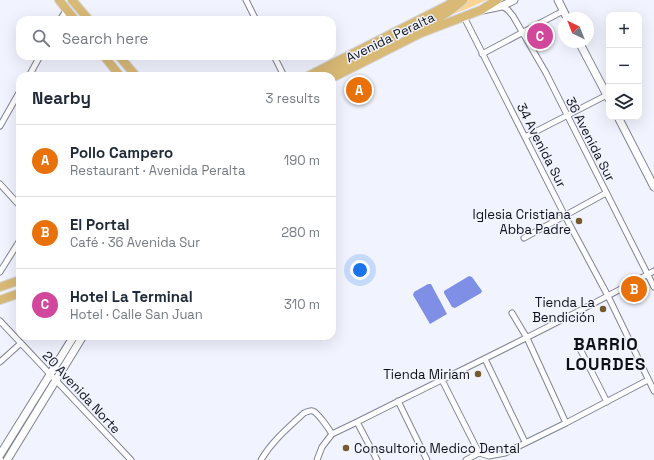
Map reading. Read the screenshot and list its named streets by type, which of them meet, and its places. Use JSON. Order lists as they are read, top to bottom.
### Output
{
  "streets": {
    "main road": ["Avenida Peralta"],
    "street": ["36 Avenida Sur", "34 Avenida Sur", "20 Avenida Norte"]
  },
  "crossings": [
    ["Avenida Peralta", "36 Avenida Sur"],
    ["Avenida Peralta", "34 Avenida Sur"]
  ],
  "districts": ["BARRIO LOURDES"],
  "places": [
    "Iglesia Cristiana Abba Padre",
    "Tienda La Bendición",
    "Tienda Miriam",
    "Consultorio Medico Dental"
  ],
  "north": "top left",
  "page": {
    "map_buttons": ["+", "−"],
    "search": "Search here",
    "pins": ["C", "A", "B"],
    "heading": ["Nearby", "3 results"],
    "list": [
      {
        "mark": "A",
        "name": "Pollo Campero",
        "note": "Restaurant · Avenida Peralta",
        "value": "190 m"
      },
      {
        "mark": "B",
        "name": "El Portal",
        "note": "Café · 36 Avenida Sur",
        "value": "280 m"
      },
      {
        "mark": "C",
        "name": "Hotel La Terminal",
        "note": "Hotel · Calle San Juan",
        "value": "310 m"
      }
    ]
  }
}
